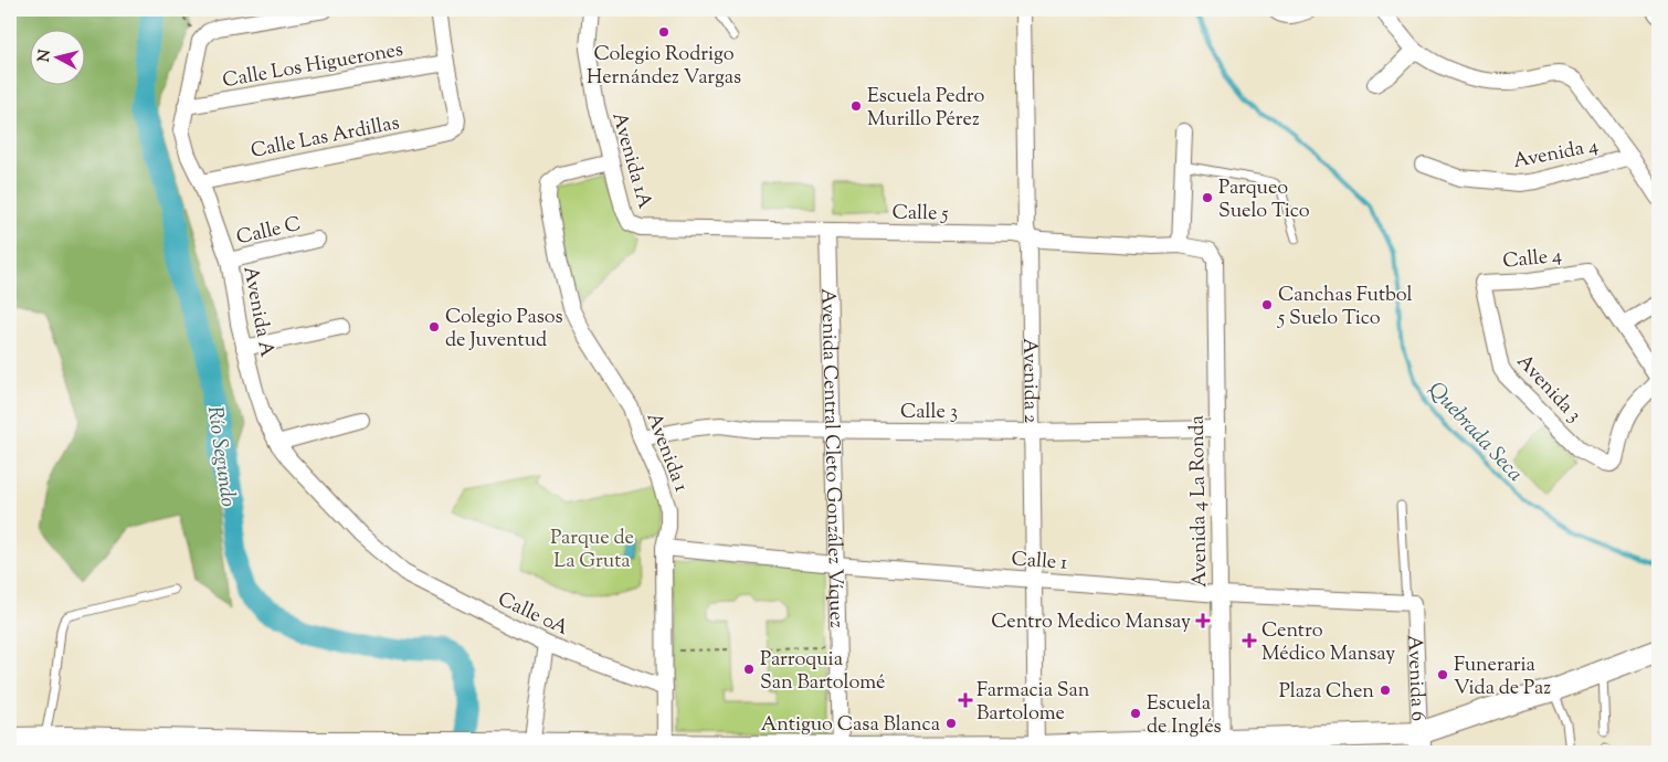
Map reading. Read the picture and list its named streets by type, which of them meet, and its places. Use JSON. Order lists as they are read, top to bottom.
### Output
{
  "streets": {
    "street": [
      "Calle Los Higuerones",
      "Calle Las Ardillas",
      "Avenida 4",
      "Avenida 1A",
      "Calle 5",
      "Calle C",
      "Calle 4",
      "Avenida A",
      "Avenida 2",
      "Avenida 3",
      "Calle 3",
      "Avenida 1",
      "Avenida Central Cleto González Víquez",
      "Avenida 4 La Ronda",
      "Calle 1",
      "Calle 0A",
      "Avenida 6"
    ]
  },
  "crossings": [
    ["Calle Los Higuerones", "Calle Las Ardillas"],
    ["Calle Los Higuerones", "Avenida A"],
    ["Calle Las Ardillas", "Avenida A"],
    ["Avenida 1A", "Calle 5"],
    ["Avenida 1A", "Avenida 1"],
    ["Calle 5", "Avenida 2"],
    ["Calle 5", "Avenida Central Cleto González Víquez"],
    ["Calle 5", "Avenida 4 La Ronda"],
    ["Calle C", "Avenida A"],
    ["Calle 4", "Avenida 3"],
    ["Avenida A", "Calle 0A"],
    ["Avenida 2", "Calle 3"],
    ["Avenida 2", "Calle 1"],
    ["Calle 3", "Avenida 1"],
    ["Calle 3", "Avenida Central Cleto González Víquez"],
    ["Calle 3", "Avenida 4 La Ronda"],
    ["Avenida 1", "Calle 1"],
    ["Avenida 1", "Calle 0A"],
    ["Avenida Central Cleto González Víquez", "Calle 1"],
    ["Avenida 4 La Ronda", "Calle 1"],
    ["Calle 1", "Avenida 6"]
  ],
  "water": ["Quebrada Seca", "Río Segundo"],
  "parks": ["Parque de La Gruta"],
  "places": {
    "other": [
      "Colegio Rodrigo Hernández Vargas",
      "Escuela Pedro Murillo Pérez",
      "Parqueo Suelo Tico",
      "Canchas Futbol 5 Suelo Tico",
      "Colegio Pasos de Juventud",
      "Parroquia San Bartolomé",
      "Funeraria Vida de Paz",
      "Plaza Chen",
      "Escuela de Inglés",
      "Antiguo Casa Blanca"
    ],
    "health": ["Centro Medico Mansay", "Centro Médico Mansay", "Farmacia San Bartolome"]
  },
  "north": "left"
}
